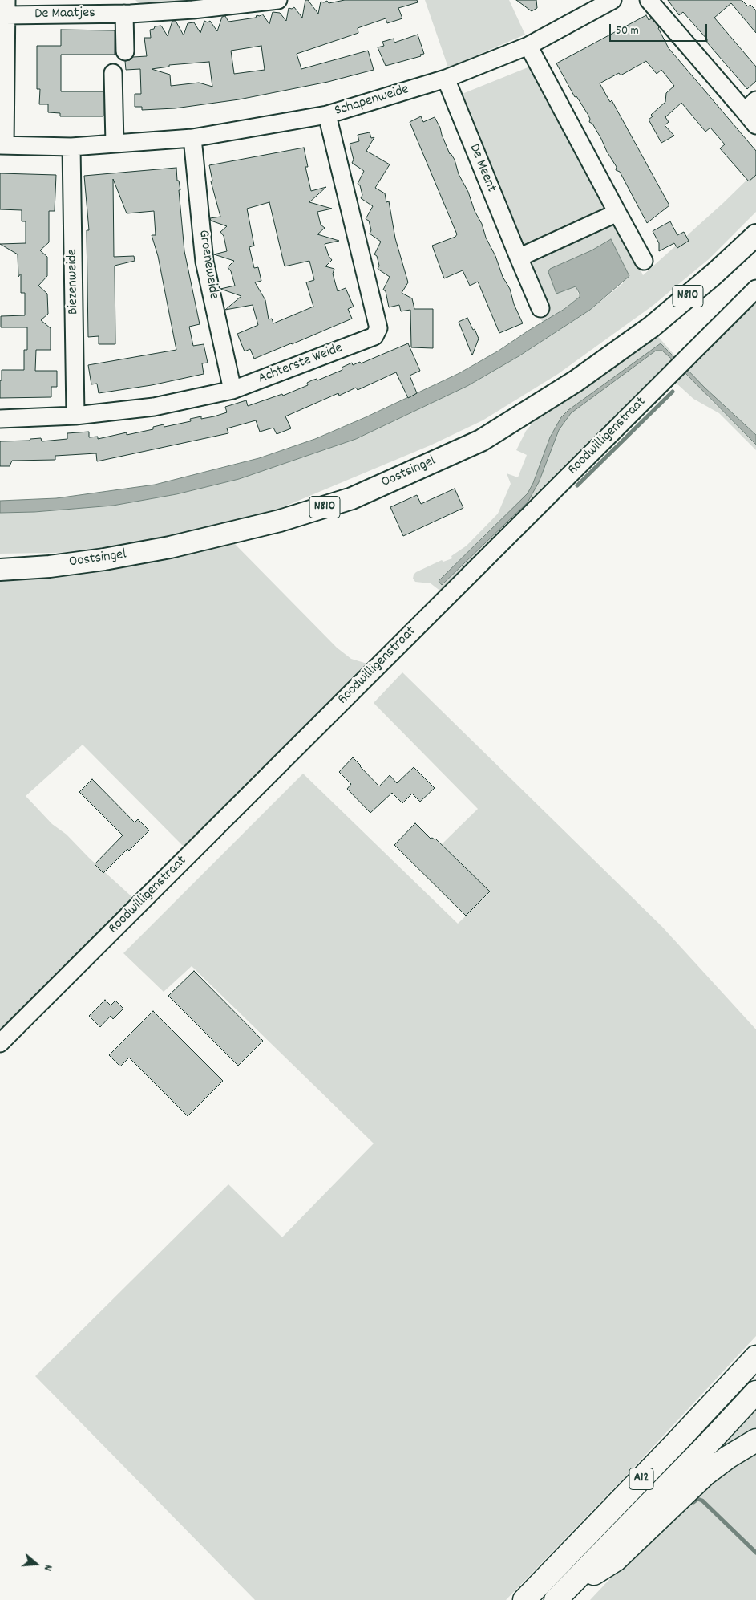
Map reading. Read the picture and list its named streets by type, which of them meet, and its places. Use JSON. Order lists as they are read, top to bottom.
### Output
{
  "streets": {
    "highway": ["A12"],
    "main road": ["N810", "Oostsingel"],
    "street": [
      "De Maatjes",
      "Schapenweide",
      "De Meent",
      "Groeneweide",
      "Biezenweide",
      "Achterste Weide",
      "Roodwilligenstraat"
    ]
  },
  "crossings": [
    ["Schapenweide", "De Meent"],
    ["Schapenweide", "Groeneweide"],
    ["Schapenweide", "Biezenweide"],
    ["Schapenweide", "Achterste Weide"],
    ["Groeneweide", "Achterste Weide"],
    ["Biezenweide", "Achterste Weide"]
  ],
  "scale_bar": "50 m",
  "north": "right"
}
